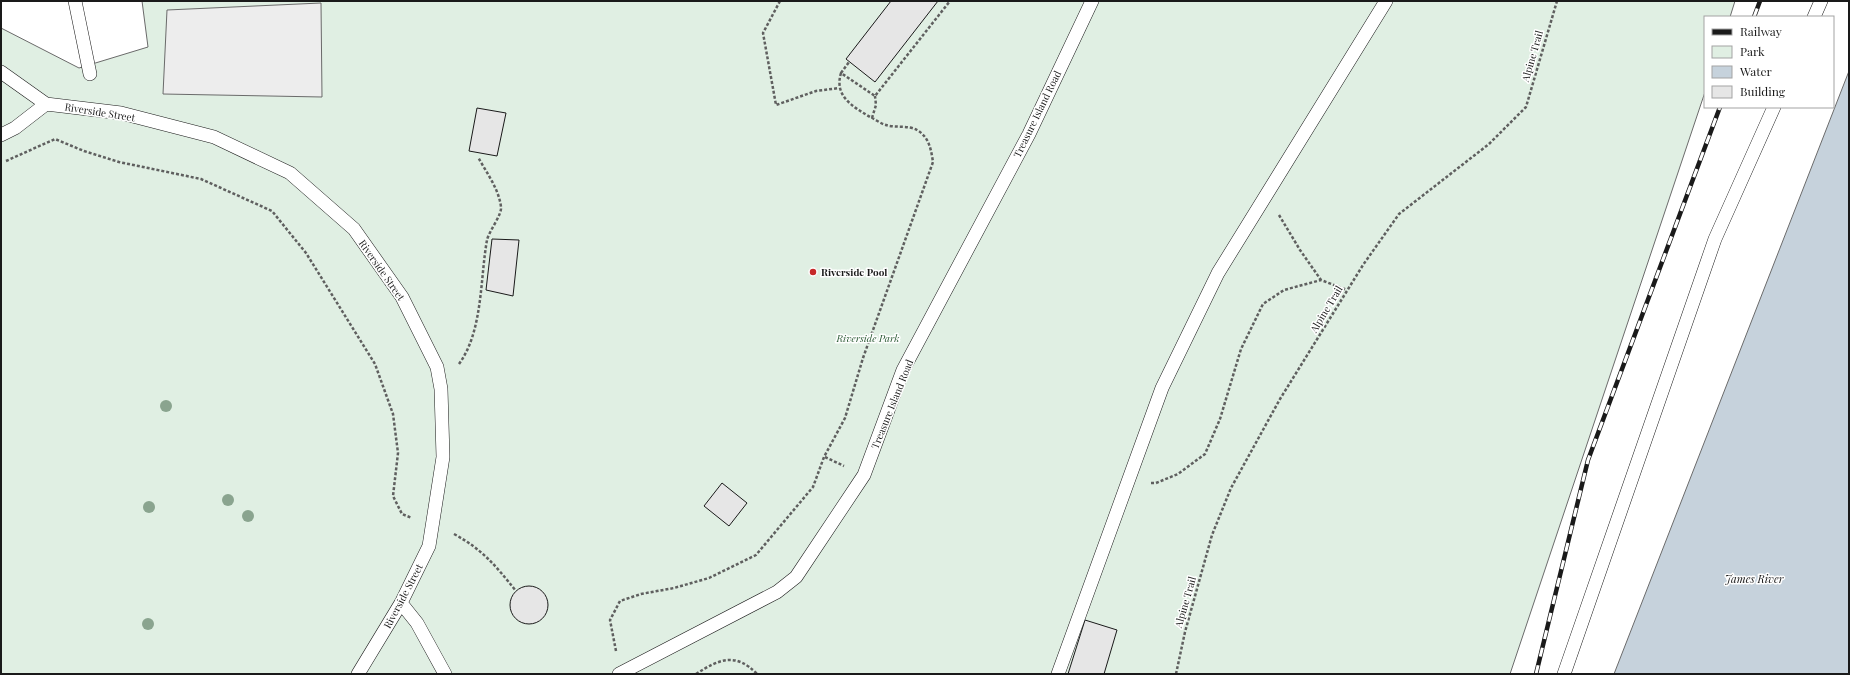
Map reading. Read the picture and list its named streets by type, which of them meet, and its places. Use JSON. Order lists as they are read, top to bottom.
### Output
{
  "streets": {
    "lane": ["Riverside Street", "Treasure Island Road"],
    "path": ["Alpine Trail"]
  },
  "water": ["James River"],
  "parks": ["Riverside Park"],
  "places": ["Riverside Pool"],
  "legend": [
    "Railway",
    "Park",
    "Water",
    "Building"
  ]
}
